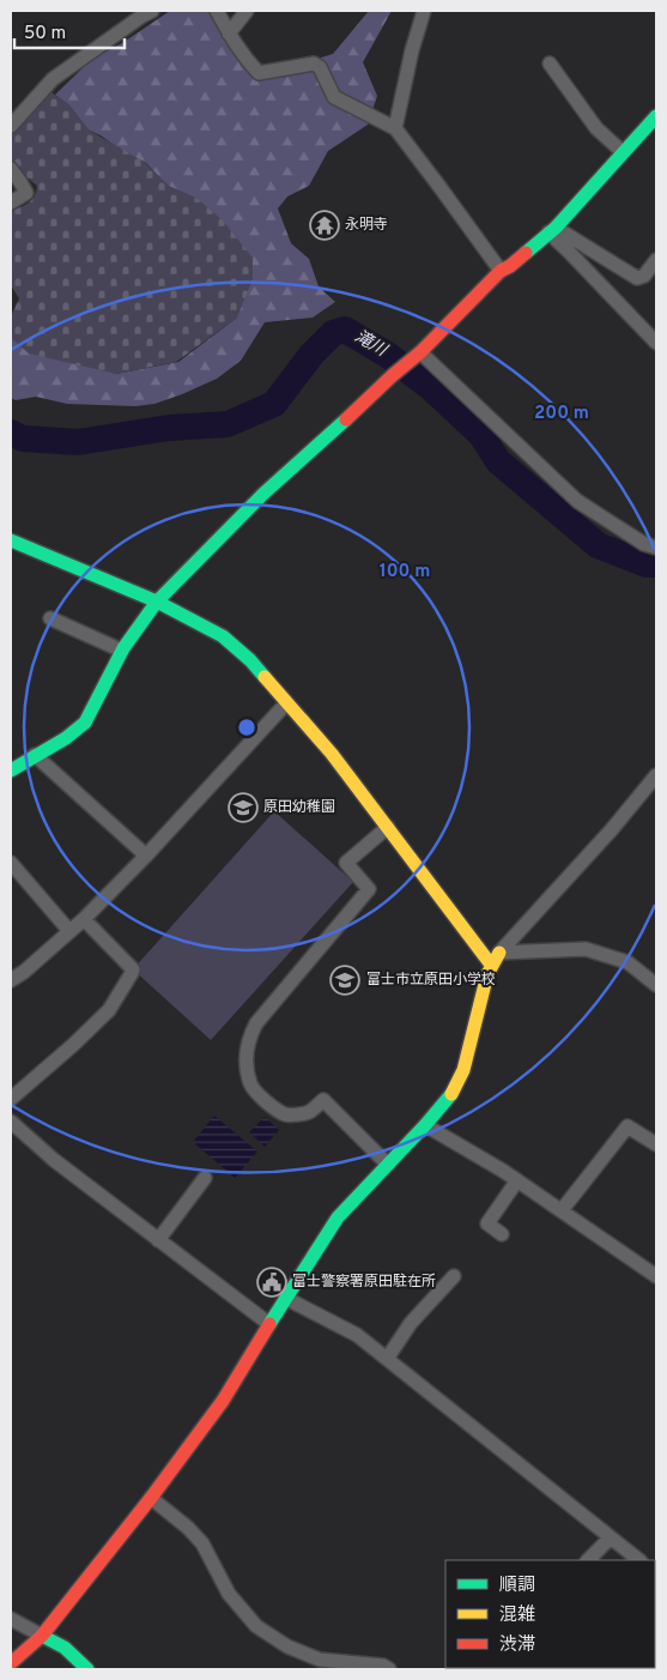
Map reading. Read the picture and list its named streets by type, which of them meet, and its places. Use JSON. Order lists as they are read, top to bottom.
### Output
{
  "water": ["滝川"],
  "places": {
    "temple": ["永明寺"],
    "school or university": ["原田幼稚園", "富士市立原田小学校"],
    "public building": ["富士警察署原田駐在所"]
  },
  "legend": ["順調", "混雑", "渋滞"],
  "scale_bar": "50 m",
  "rings": ["200 m", "100 m"]
}
